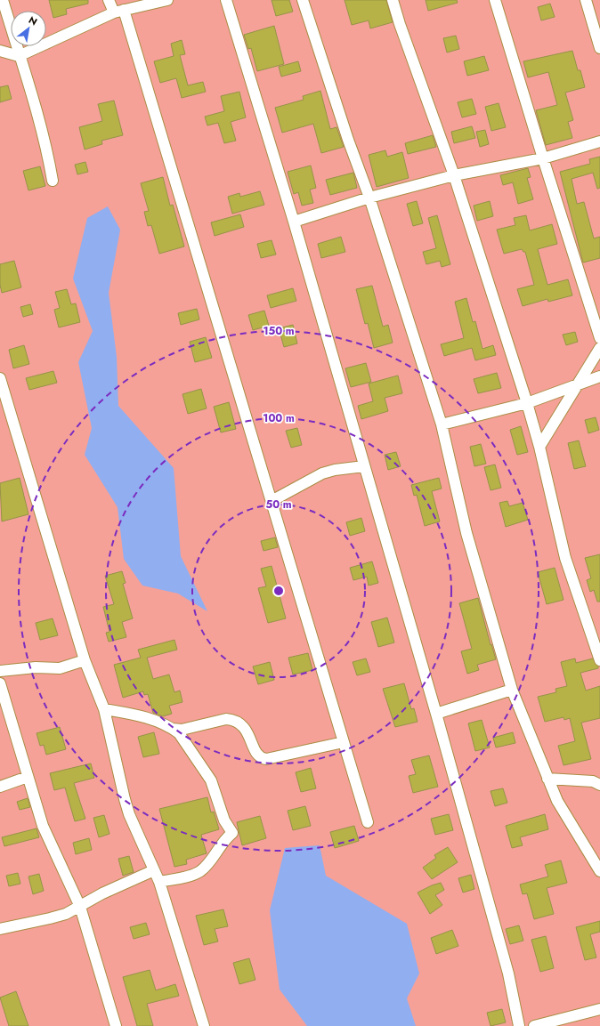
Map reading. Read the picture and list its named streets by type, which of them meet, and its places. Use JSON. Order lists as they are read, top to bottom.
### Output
{
  "north": "top right",
  "rings": ["150 m", "100 m", "50 m"]
}
